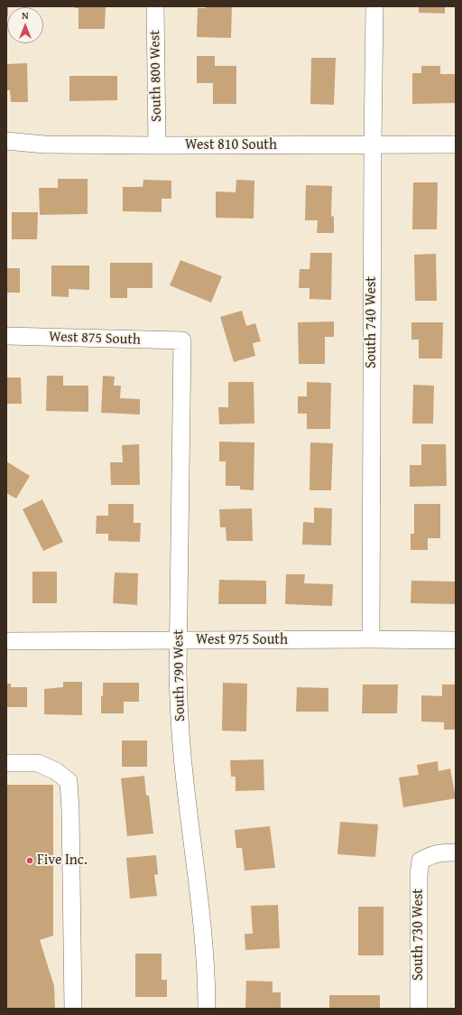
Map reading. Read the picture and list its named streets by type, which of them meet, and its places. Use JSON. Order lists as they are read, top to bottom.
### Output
{
  "streets": {
    "street": [
      "South 800 West",
      "West 810 South",
      "South 740 West",
      "West 875 South",
      "West 975 South",
      "South 790 West",
      "South 730 West"
    ]
  },
  "crossings": [
    ["South 800 West", "West 810 South"],
    ["West 810 South", "South 740 West"],
    ["South 740 West", "West 975 South"],
    ["West 875 South", "South 790 West"],
    ["West 975 South", "South 790 West"]
  ],
  "places": ["Five Inc."],
  "north": "top"
}
